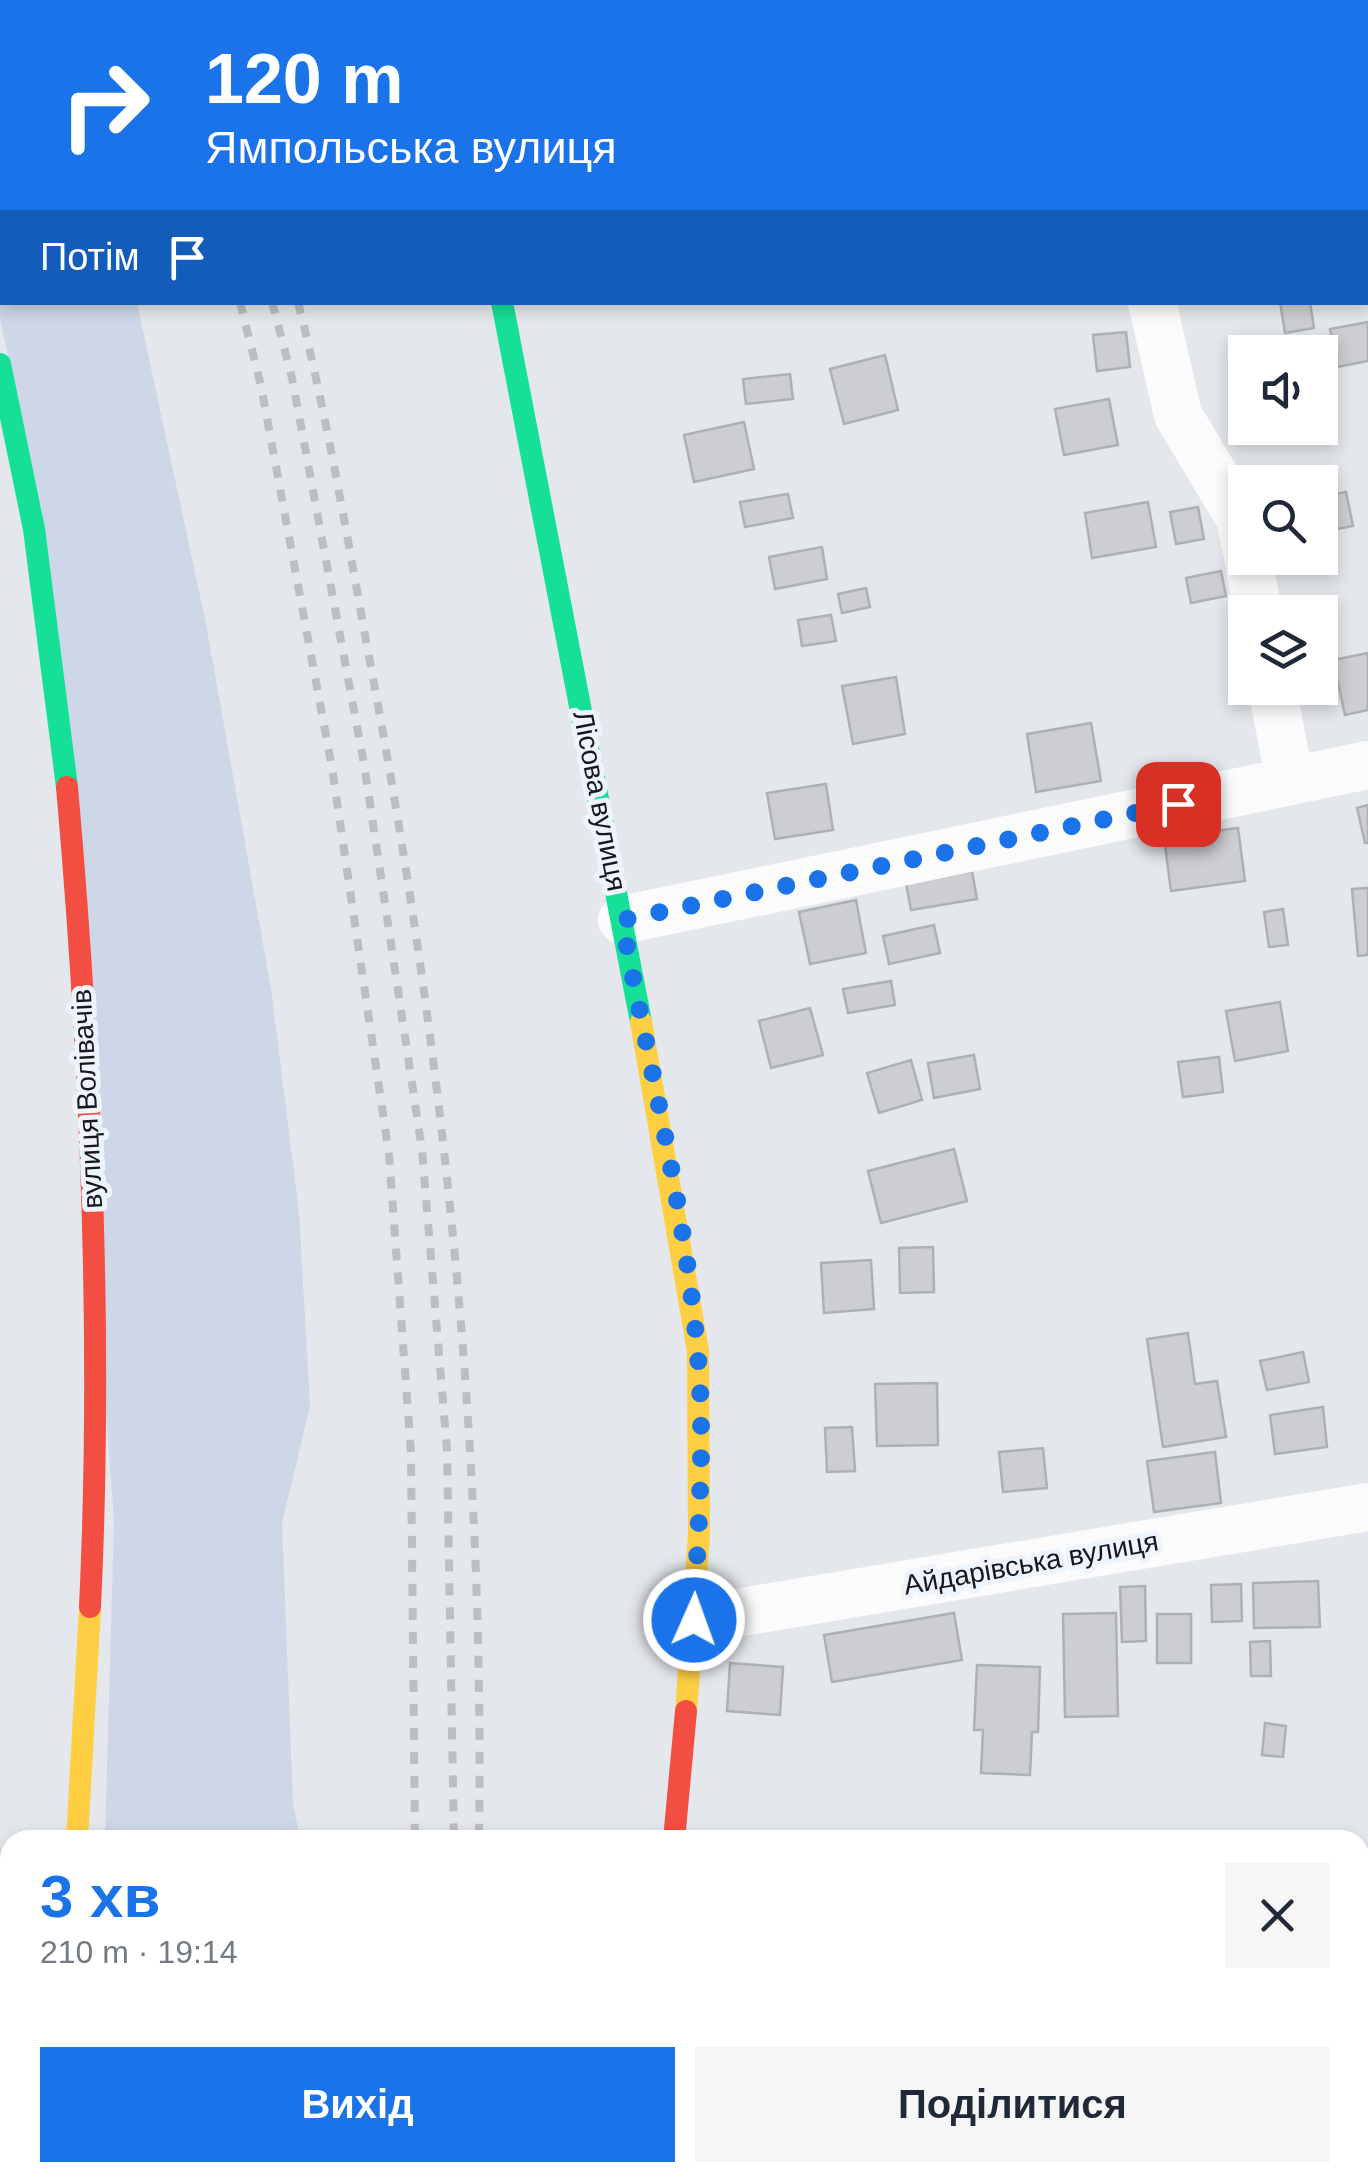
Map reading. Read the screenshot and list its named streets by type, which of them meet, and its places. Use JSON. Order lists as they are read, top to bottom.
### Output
{
  "streets": {
    "street": ["Лісова вулиця", "вулиця Волівачів", "Айдарівська вулиця"]
  },
  "crossings": [
    ["Лісова вулиця", "Айдарівська вулиця"]
  ],
  "page": {
    "turn": ["120 m", "Ямпольська вулиця"],
    "then": "Потім",
    "heading": ["3 хв", "210 m · 19:14"],
    "buttons": ["Вихід", "Поділитися"]
  }
}
